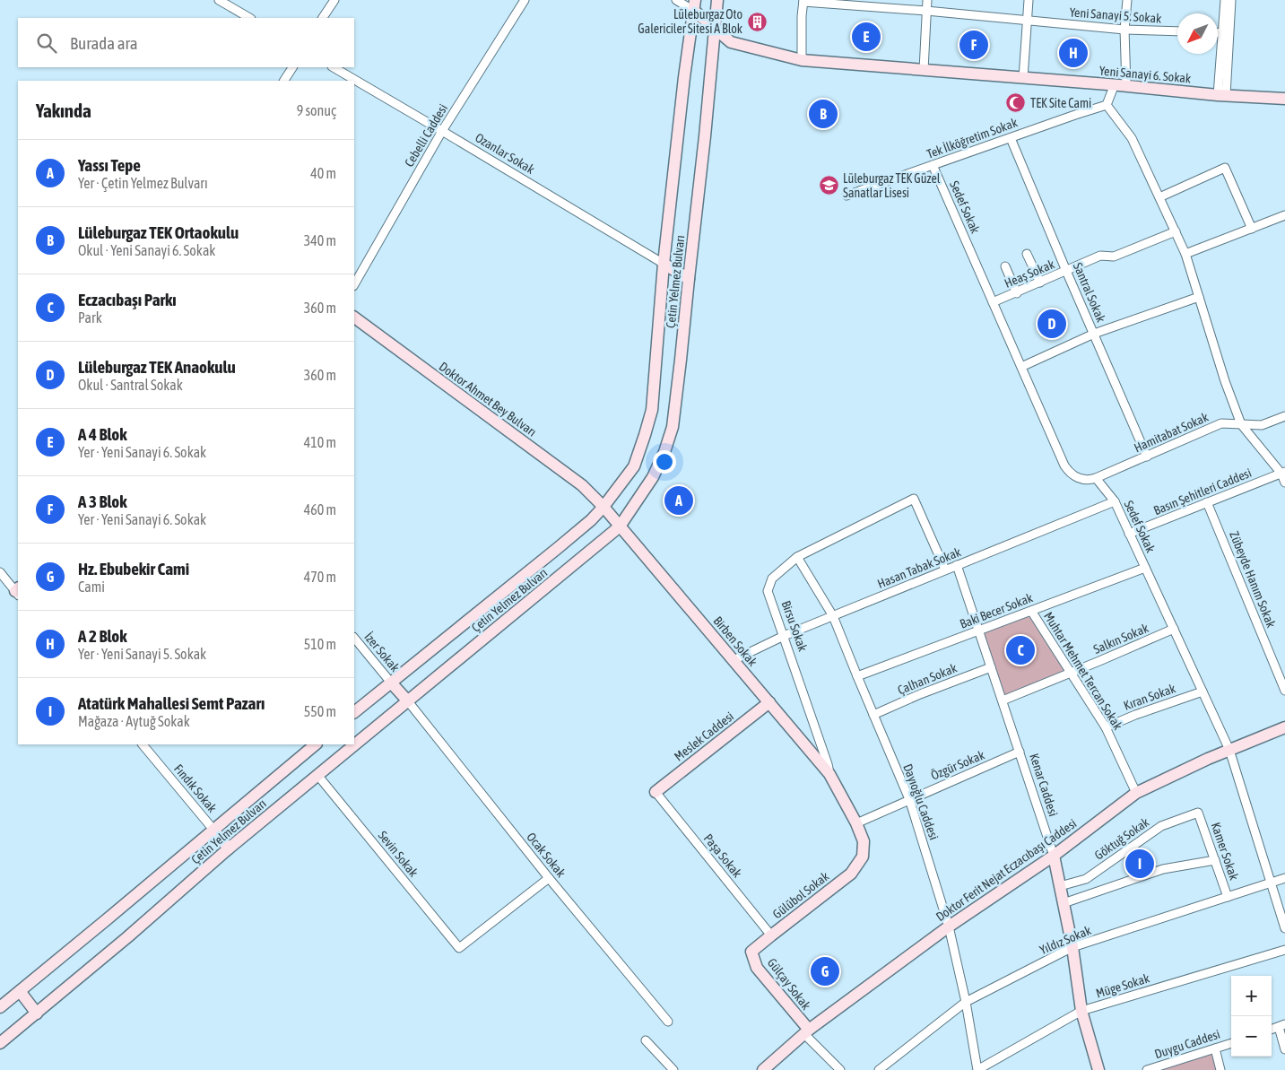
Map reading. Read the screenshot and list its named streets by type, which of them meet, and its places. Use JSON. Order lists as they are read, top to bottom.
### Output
{
  "streets": {
    "street": [
      "Yeni Sanayi 5. Sokak",
      "Yeni Sanayi 6. Sokak",
      "Cebelli Caddesi",
      "Tek İlköğretim Sokak",
      "Ozanlar Sokak",
      "Sedef Sokak",
      "Heaş Sokak",
      "Çetin Yelmez Bulvarı",
      "Santral Sokak",
      "Doktor Ahmet Bey Bulvarı",
      "Hamitabat Sokak",
      "Basın Şehitleri Caddesi",
      "Hasan Tabak Sokak",
      "Zübeyde Hanım Sokak",
      "Baki Becer Sokak",
      "Birsu Sokak",
      "Salkın Sokak",
      "Birben Sokak",
      "İzer Sokak",
      "Muhtar Mehmet Tercan Sokak",
      "Çalhan Sokak",
      "Kıran Sokak",
      "Meslek Caddesi",
      "Özgür Sokak",
      "Kenar Caddesi",
      "Fındık Sokak",
      "Dayıoğlu Caddesi",
      "Göktuğ Sokak",
      "Kamer Sokak",
      "Sevin Sokak",
      "Ocak Sokak",
      "Paşa Sokak",
      "Doktor Ferit Nejat Eczacıbaşı Caddesi",
      "Gülübol Sokak",
      "Yıldız Sokak",
      "Gülçay Sokak",
      "Müge Sokak",
      "Duygu Caddesi"
    ]
  },
  "crossings": [
    ["Yeni Sanayi 6. Sokak", "Çetin Yelmez Bulvarı"],
    ["Cebelli Caddesi", "Ozanlar Sokak"],
    ["Tek İlköğretim Sokak", "Sedef Sokak"],
    ["Tek İlköğretim Sokak", "Santral Sokak"],
    ["Ozanlar Sokak", "Çetin Yelmez Bulvarı"],
    ["Sedef Sokak", "Heaş Sokak"],
    ["Sedef Sokak", "Hamitabat Sokak"],
    ["Sedef Sokak", "Basın Şehitleri Caddesi"],
    ["Sedef Sokak", "Hasan Tabak Sokak"],
    ["Sedef Sokak", "Baki Becer Sokak"],
    ["Sedef Sokak", "Salkın Sokak"],
    ["Sedef Sokak", "Kıran Sokak"],
    ["Sedef Sokak", "Doktor Ferit Nejat Eczacıbaşı Caddesi"],
    ["Sedef Sokak", "Yıldız Sokak"],
    ["Heaş Sokak", "Santral Sokak"],
    ["Çetin Yelmez Bulvarı", "Doktor Ahmet Bey Bulvarı"],
    ["Çetin Yelmez Bulvarı", "Birben Sokak"],
    ["Çetin Yelmez Bulvarı", "İzer Sokak"],
    ["Çetin Yelmez Bulvarı", "Fındık Sokak"],
    ["Çetin Yelmez Bulvarı", "Sevin Sokak"],
    ["Çetin Yelmez Bulvarı", "Ocak Sokak"],
    ["Santral Sokak", "Hamitabat Sokak"],
    ["Doktor Ahmet Bey Bulvarı", "Birben Sokak"],
    ["Basın Şehitleri Caddesi", "Zübeyde Hanım Sokak"],
    ["Hasan Tabak Sokak", "Birsu Sokak"],
    ["Hasan Tabak Sokak", "Birben Sokak"],
    ["Hasan Tabak Sokak", "Kenar Caddesi"],
    ["Hasan Tabak Sokak", "Dayıoğlu Caddesi"],
    ["Baki Becer Sokak", "Muhtar Mehmet Tercan Sokak"],
    ["Baki Becer Sokak", "Kenar Caddesi"],
    ["Baki Becer Sokak", "Dayıoğlu Caddesi"],
    ["Birsu Sokak", "Birben Sokak"],
    ["Birsu Sokak", "Özgür Sokak"],
    ["Birsu Sokak", "Dayıoğlu Caddesi"],
    ["Birsu Sokak", "Gülübol Sokak"],
    ["Salkın Sokak", "Muhtar Mehmet Tercan Sokak"],
    ["Salkın Sokak", "Kenar Caddesi"],
    ["Birben Sokak", "Meslek Caddesi"],
    ["Muhtar Mehmet Tercan Sokak", "Kıran Sokak"],
    ["Muhtar Mehmet Tercan Sokak", "Doktor Ferit Nejat Eczacıbaşı Caddesi"],
    ["Çalhan Sokak", "Kenar Caddesi"],
    ["Çalhan Sokak", "Dayıoğlu Caddesi"],
    ["Meslek Caddesi", "Paşa Sokak"],
    ["Özgür Sokak", "Kenar Caddesi"],
    ["Özgür Sokak", "Dayıoğlu Caddesi"],
    ["Kenar Caddesi", "Göktuğ Sokak"],
    ["Kenar Caddesi", "Doktor Ferit Nejat Eczacıbaşı Caddesi"],
    ["Kenar Caddesi", "Yıldız Sokak"],
    ["Kenar Caddesi", "Müge Sokak"],
    ["Dayıoğlu Caddesi", "Doktor Ferit Nejat Eczacıbaşı Caddesi"],
    ["Dayıoğlu Caddesi", "Yıldız Sokak"],
    ["Dayıoğlu Caddesi", "Müge Sokak"],
    ["Göktuğ Sokak", "Kamer Sokak"],
    ["Kamer Sokak", "Yıldız Sokak"],
    ["Sevin Sokak", "Ocak Sokak"],
    ["Paşa Sokak", "Gülübol Sokak"],
    ["Doktor Ferit Nejat Eczacıbaşı Caddesi", "Gülçay Sokak"],
    ["Gülübol Sokak", "Gülçay Sokak"]
  ],
  "places": {
    "building": ["Lüleburgaz Oto Galericiler Sitesi A Blok"],
    "mosque": ["TEK Site Cami"],
    "school or university": ["Lüleburgaz TEK Güzel Sanatlar Lisesi"]
  },
  "north": "bottom left",
  "page": {
    "search": "Burada ara",
    "pins": [
      "E",
      "F",
      "H",
      "B",
      "D",
      "A",
      "C",
      "I",
      "G"
    ],
    "heading": ["Yakında", "9 sonuç"],
    "list": [
      {
        "mark": "A",
        "name": "Yassı Tepe",
        "note": "Yer · Çetin Yelmez Bulvarı",
        "value": "40 m"
      },
      {
        "mark": "B",
        "name": "Lüleburgaz TEK Ortaokulu",
        "note": "Okul · Yeni Sanayi 6. Sokak",
        "value": "340 m"
      },
      {
        "mark": "C",
        "name": "Eczacıbaşı Parkı",
        "note": "Park",
        "value": "360 m"
      },
      {
        "mark": "D",
        "name": "Lüleburgaz TEK Anaokulu",
        "note": "Okul · Santral Sokak",
        "value": "360 m"
      },
      {
        "mark": "E",
        "name": "A 4 Blok",
        "note": "Yer · Yeni Sanayi 6. Sokak",
        "value": "410 m"
      },
      {
        "mark": "F",
        "name": "A 3 Blok",
        "note": "Yer · Yeni Sanayi 6. Sokak",
        "value": "460 m"
      },
      {
        "mark": "G",
        "name": "Hz. Ebubekir Cami",
        "note": "Cami",
        "value": "470 m"
      },
      {
        "mark": "H",
        "name": "A 2 Blok",
        "note": "Yer · Yeni Sanayi 5. Sokak",
        "value": "510 m"
      },
      {
        "mark": "I",
        "name": "Atatürk Mahallesi Semt Pazarı",
        "note": "Mağaza · Aytuğ Sokak",
        "value": "550 m"
      }
    ],
    "map_buttons": ["+", "−"]
  }
}
